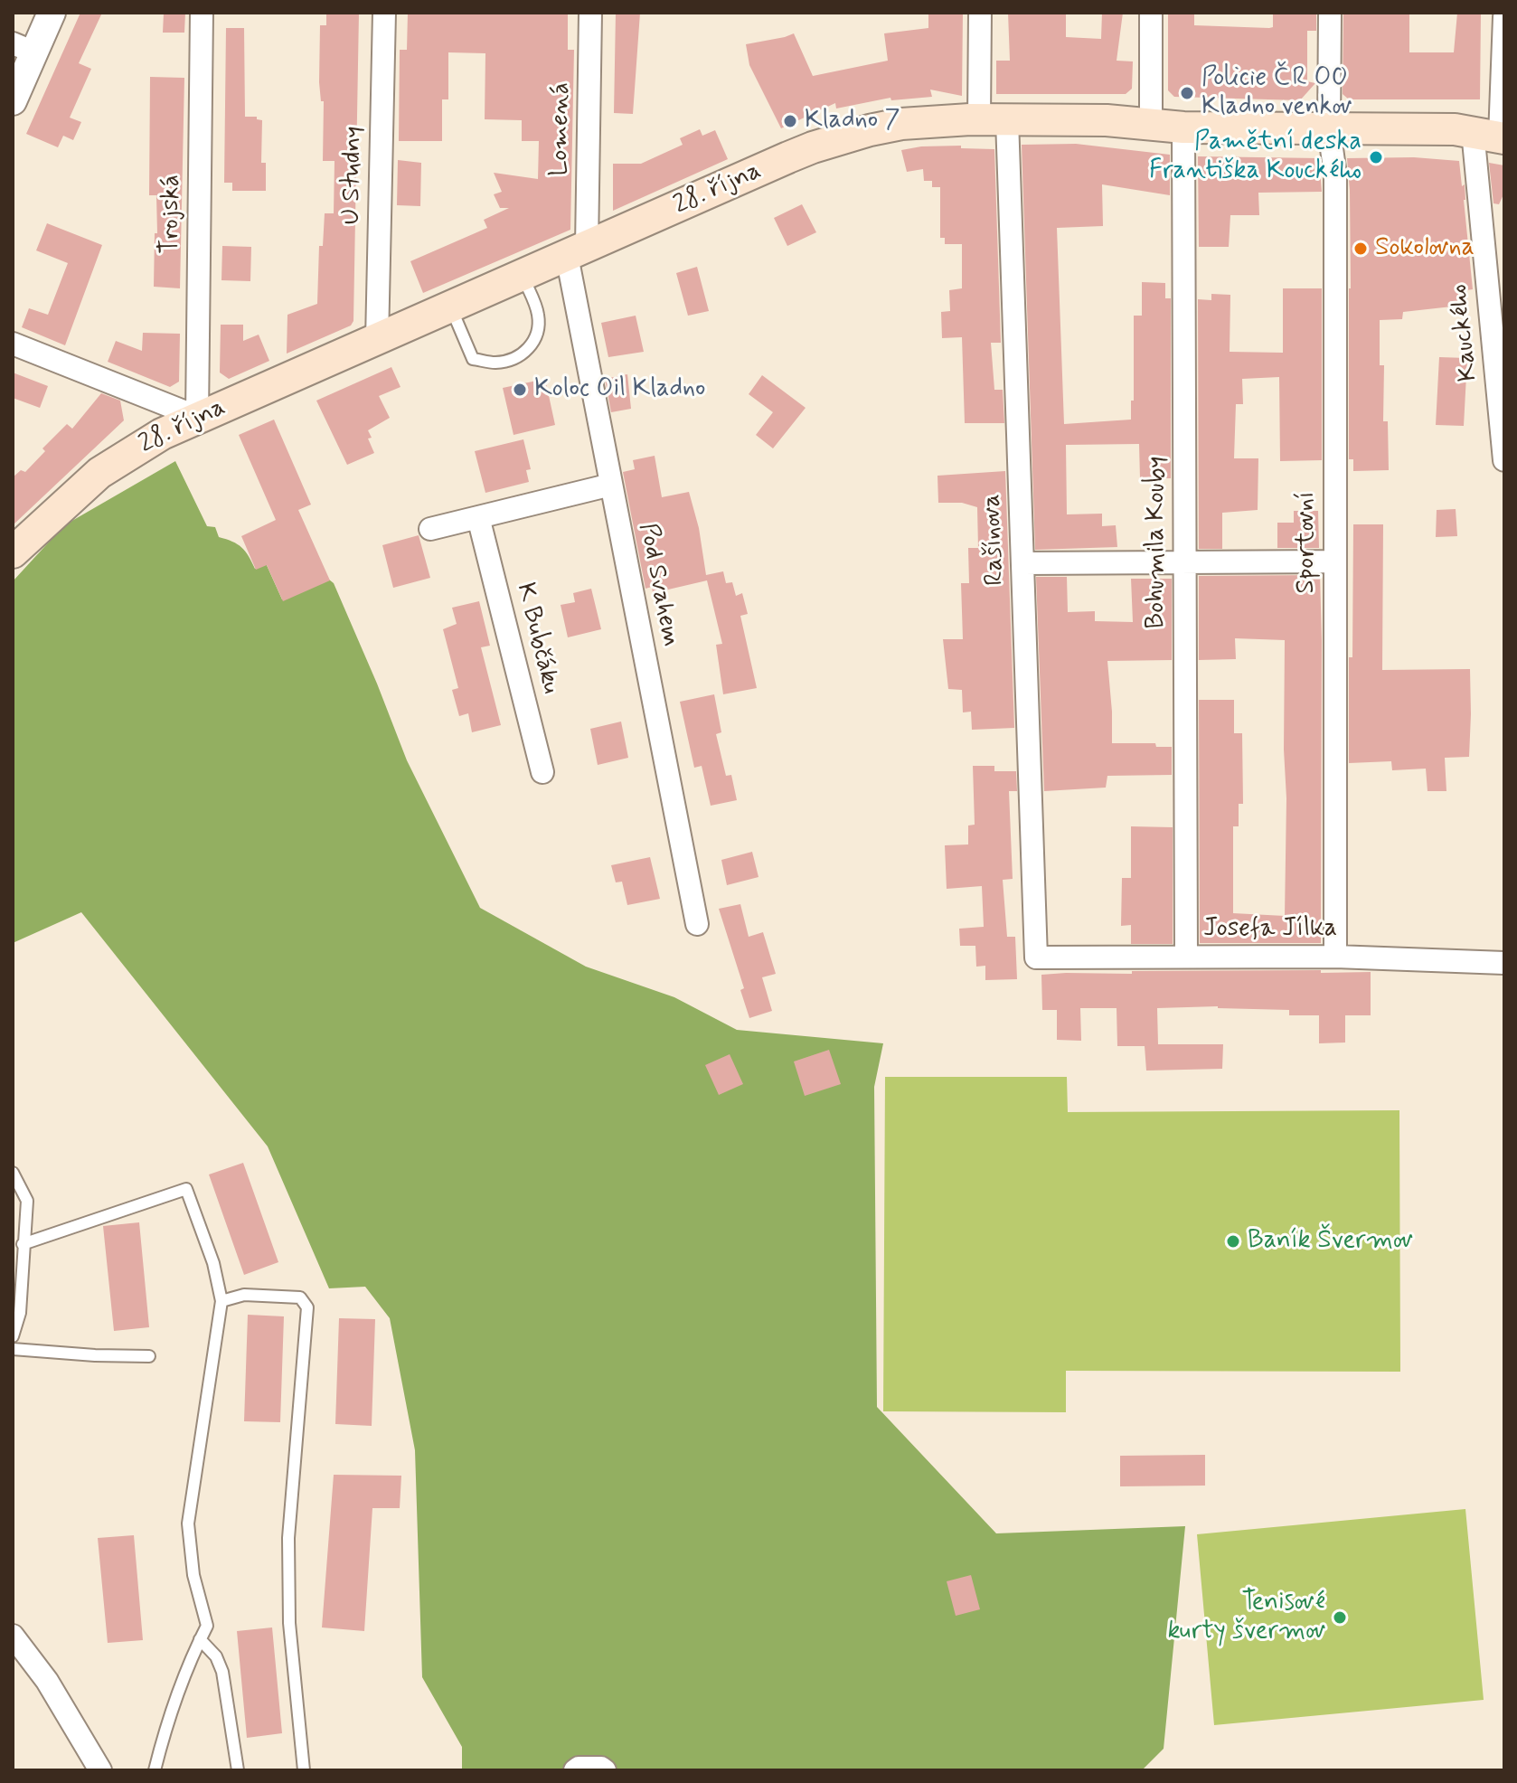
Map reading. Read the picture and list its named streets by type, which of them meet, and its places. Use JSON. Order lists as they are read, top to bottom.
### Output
{
  "streets": {
    "main road": ["28. října"],
    "street": [
      "Lomená",
      "U Studny",
      "Trojská",
      "Kauckého",
      "Rašínova",
      "Bohumila Kouby",
      "Sportovní",
      "Pod Svahem",
      "K Bubčáku",
      "Josefa Jílka"
    ]
  },
  "crossings": [
    ["Lomená", "28. října"],
    ["Lomená", "Pod Svahem"],
    ["U Studny", "28. října"],
    ["28. října", "Trojská"],
    ["28. října", "Kauckého"],
    ["28. října", "Rašínova"],
    ["28. října", "Bohumila Kouby"],
    ["28. října", "Sportovní"],
    ["28. října", "Pod Svahem"],
    ["Rašínova", "Josefa Jílka"],
    ["Bohumila Kouby", "Josefa Jílka"],
    ["Sportovní", "Josefa Jílka"]
  ],
  "places": [
    "Policie ČR OO Kladno venkov",
    "Kladno 7",
    "Pamětní deska Františka Kouckého",
    "Sokolovna",
    "Koloc Oil Kladno",
    "Baník Švermov",
    "Tenisové kurty švermov"
  ]
}
